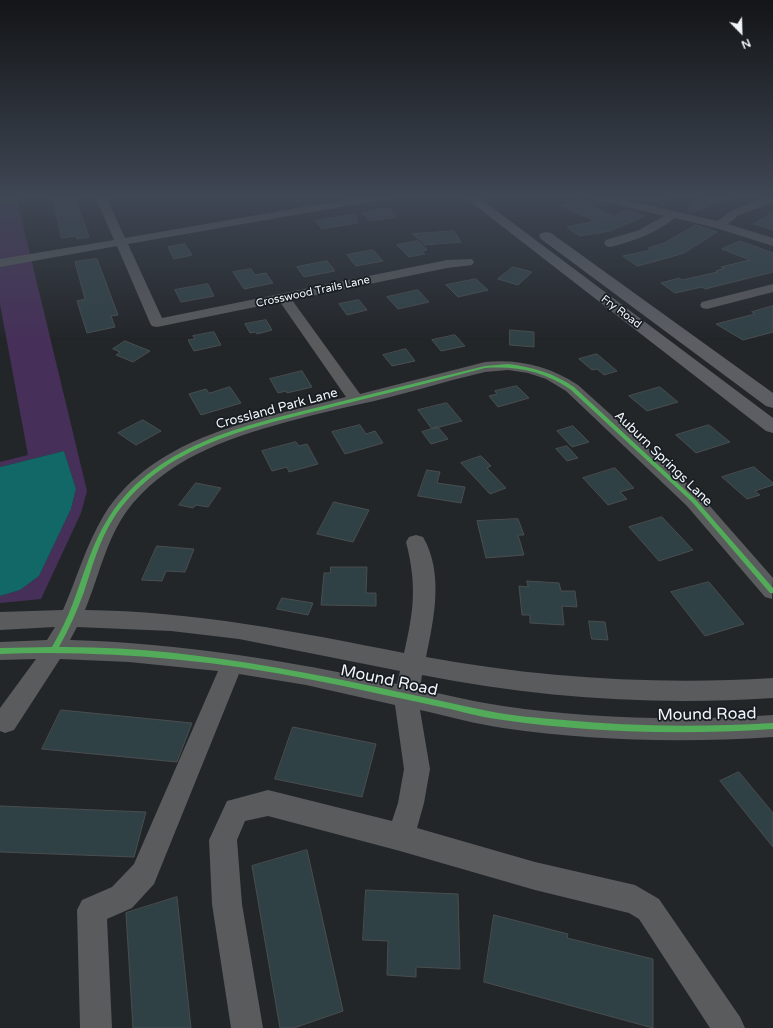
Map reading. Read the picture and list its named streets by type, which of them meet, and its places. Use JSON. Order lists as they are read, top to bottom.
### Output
{
  "streets": {
    "main road": ["Fry Road"],
    "street": [
      "Crosswood Trails Lane",
      "Crossland Park Lane",
      "Auburn Springs Lane",
      "Mound Road"
    ]
  },
  "crossings": [
    ["Crossland Park Lane", "Auburn Springs Lane"],
    ["Crossland Park Lane", "Mound Road"]
  ],
  "north": "bottom right"
}
